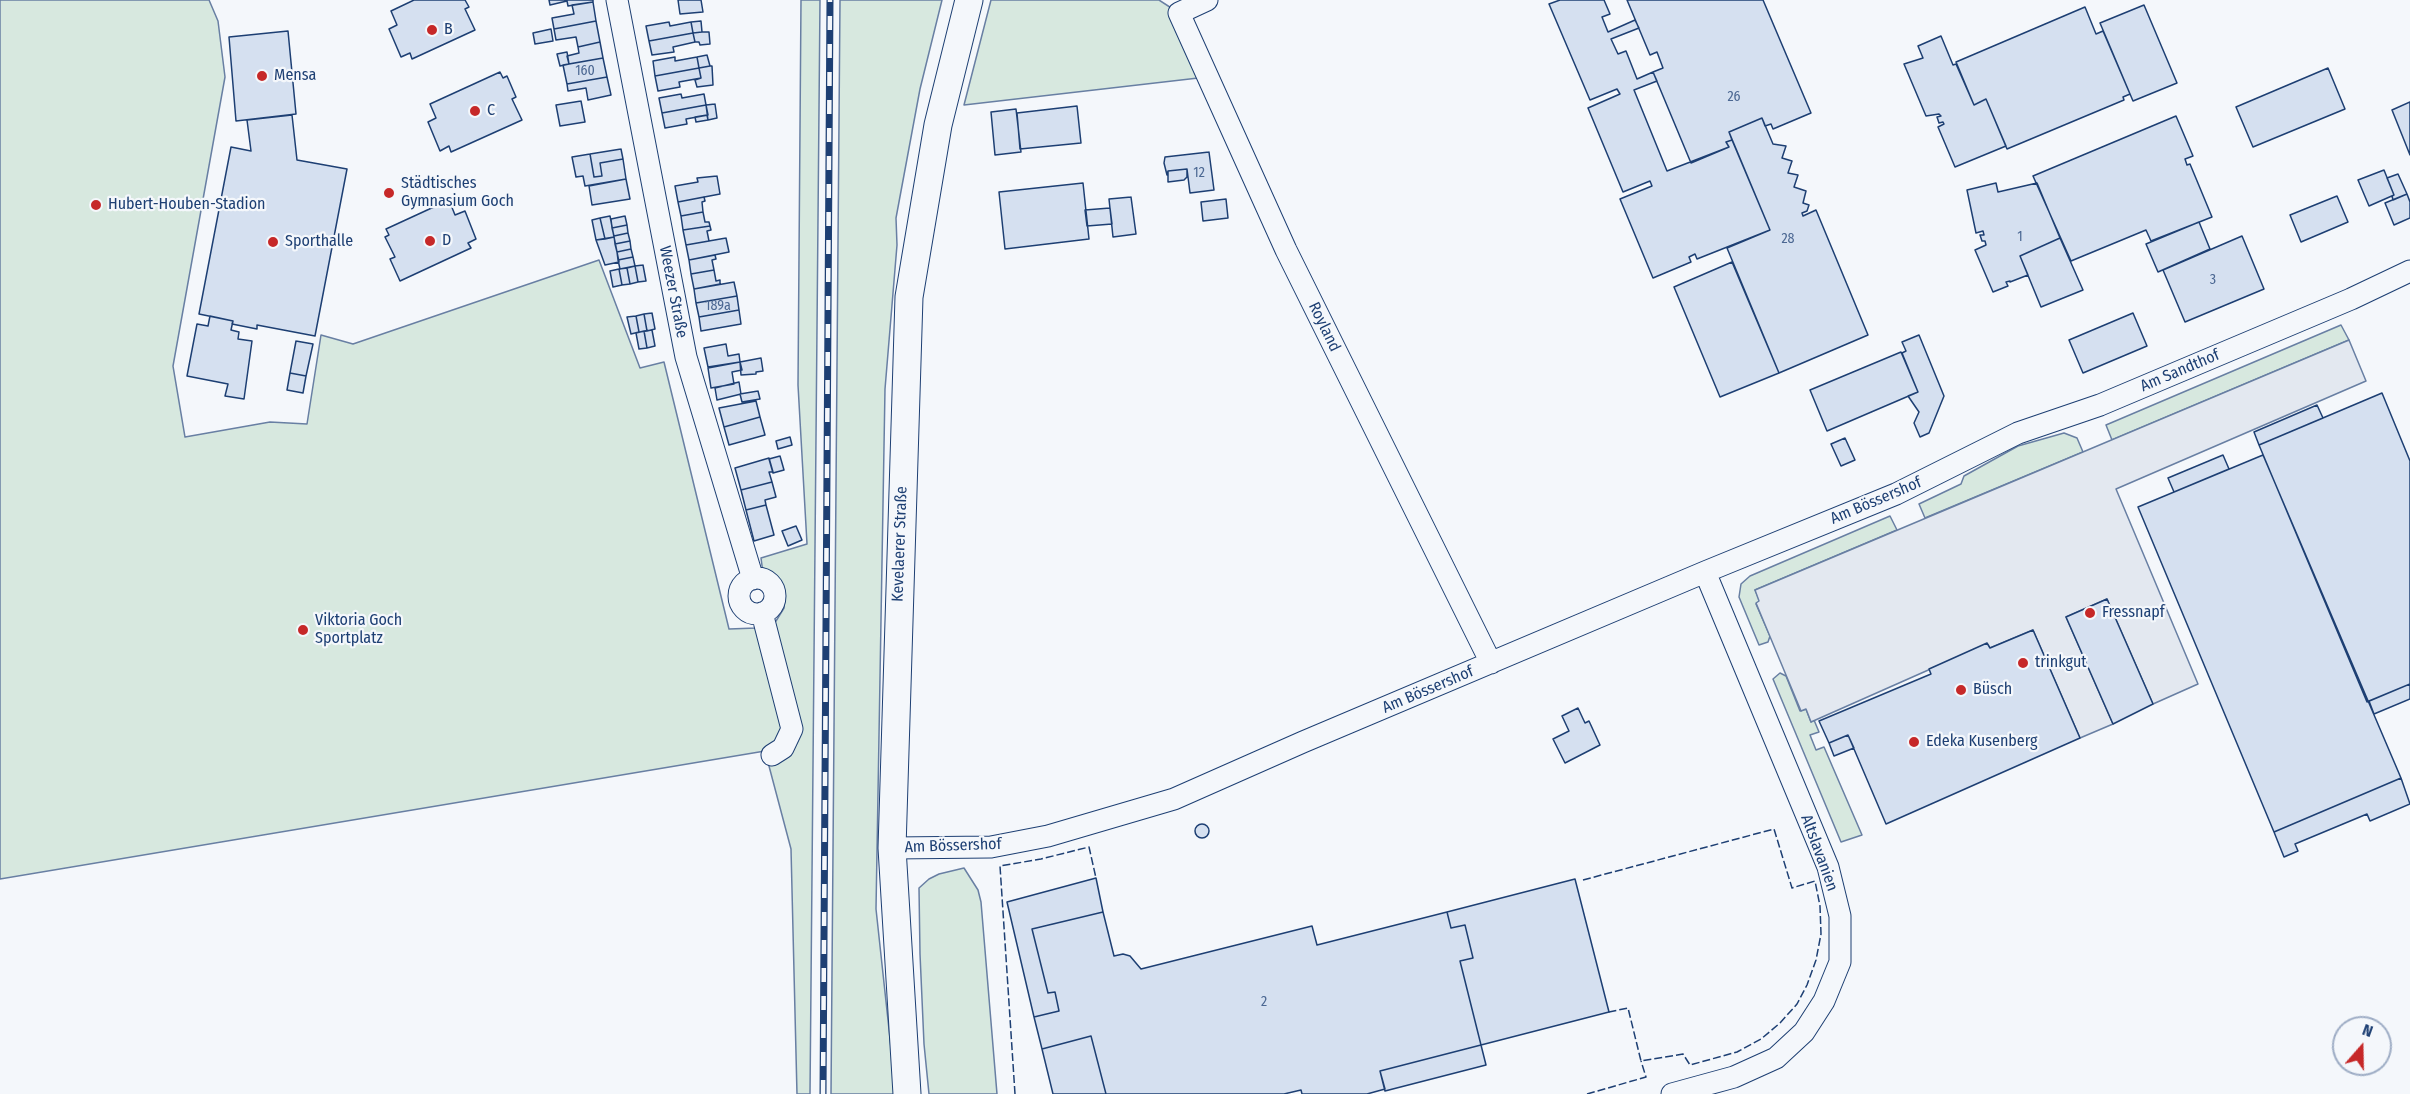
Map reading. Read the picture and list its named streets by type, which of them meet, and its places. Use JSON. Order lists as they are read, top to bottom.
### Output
{
  "streets": {
    "main road": ["Kevelaerer Straße"],
    "street": [
      "Weezer Straße",
      "Royland",
      "Am Sandthof",
      "Am Bössershof",
      "Altslavanien"
    ]
  },
  "crossings": [
    ["Royland", "Am Bössershof"],
    ["Am Sandthof", "Am Bössershof"],
    ["Am Bössershof", "Kevelaerer Straße"],
    ["Am Bössershof", "Altslavanien"]
  ],
  "places": [
    "B",
    "Mensa",
    "C",
    "Städtisches Gymnasium Goch",
    "Hubert-Houben-Stadion",
    "D",
    "Sporthalle",
    "Fressnapf",
    "Viktoria Goch Sportplatz",
    "trinkgut",
    "Büsch",
    "Edeka Kusenberg"
  ],
  "house_numbers": [
    "160",
    "26",
    "12",
    "1",
    "28",
    "3",
    "189a",
    "2"
  ],
  "north": "top"
}
